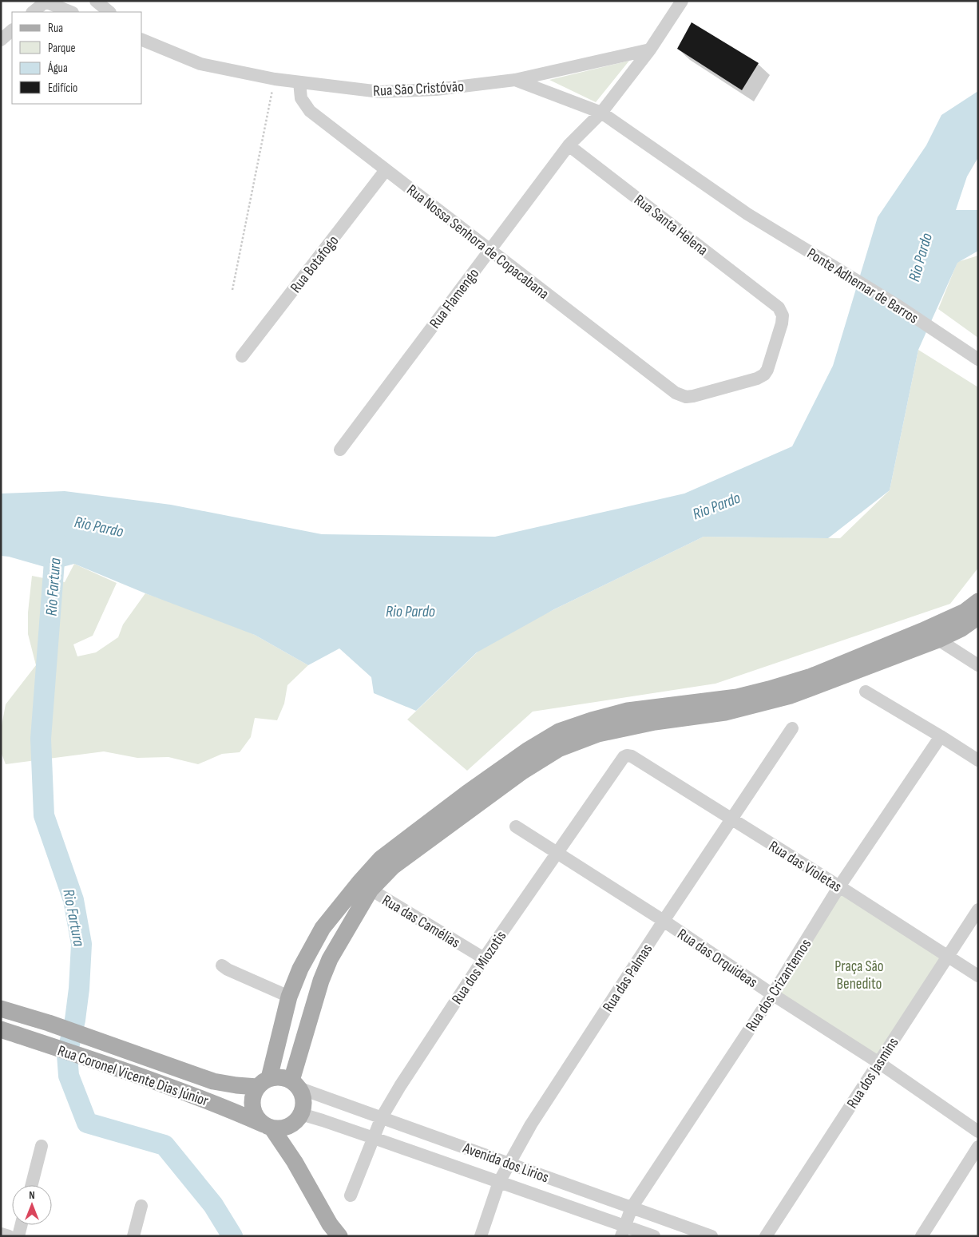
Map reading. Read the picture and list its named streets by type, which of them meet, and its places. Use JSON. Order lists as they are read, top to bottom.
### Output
{
  "streets": {
    "main road": ["Rua Coronel Vicente Dias Júnior"],
    "street": [
      "Rua São Cristóvão",
      "Rua Santa Helena",
      "Rua Nossa Senhora de Copacabana",
      "Rua Botafogo",
      "Ponte Adhemar de Barros",
      "Rua Flamengo",
      "Rua das Violetas",
      "Rua das Camélias",
      "Rua das Orquideas",
      "Rua dos Miozotis",
      "Rua das Palmas",
      "Rua dos Crizantemos",
      "Rua dos Jasmins",
      "Avenida dos Lirios"
    ]
  },
  "crossings": [
    ["Rua São Cristóvão", "Rua Nossa Senhora de Copacabana"],
    ["Rua São Cristóvão", "Ponte Adhemar de Barros"],
    ["Rua São Cristóvão", "Rua Flamengo"],
    ["Rua Santa Helena", "Rua Nossa Senhora de Copacabana"],
    ["Rua Santa Helena", "Rua Flamengo"],
    ["Rua Nossa Senhora de Copacabana", "Rua Botafogo"],
    ["Rua Nossa Senhora de Copacabana", "Rua Flamengo"],
    ["Ponte Adhemar de Barros", "Rua Flamengo"],
    ["Rua das Violetas", "Rua dos Miozotis"],
    ["Rua das Violetas", "Rua das Palmas"],
    ["Rua das Violetas", "Rua dos Crizantemos"],
    ["Rua das Violetas", "Rua dos Jasmins"],
    ["Rua das Camélias", "Rua dos Miozotis"],
    ["Rua das Orquideas", "Rua dos Miozotis"],
    ["Rua das Orquideas", "Rua das Palmas"],
    ["Rua das Orquideas", "Rua dos Crizantemos"],
    ["Rua das Orquideas", "Rua dos Jasmins"],
    ["Rua dos Miozotis", "Avenida dos Lirios"],
    ["Rua das Palmas", "Avenida dos Lirios"],
    ["Rua dos Crizantemos", "Avenida dos Lirios"],
    ["Rua Coronel Vicente Dias Júnior", "Avenida dos Lirios"]
  ],
  "water": ["Rio Pardo", "Rio Fartura"],
  "parks": ["Praça São Benedito"],
  "legend": [
    "Rua",
    "Parque",
    "Água",
    "Edifício"
  ],
  "north": "top"
}
